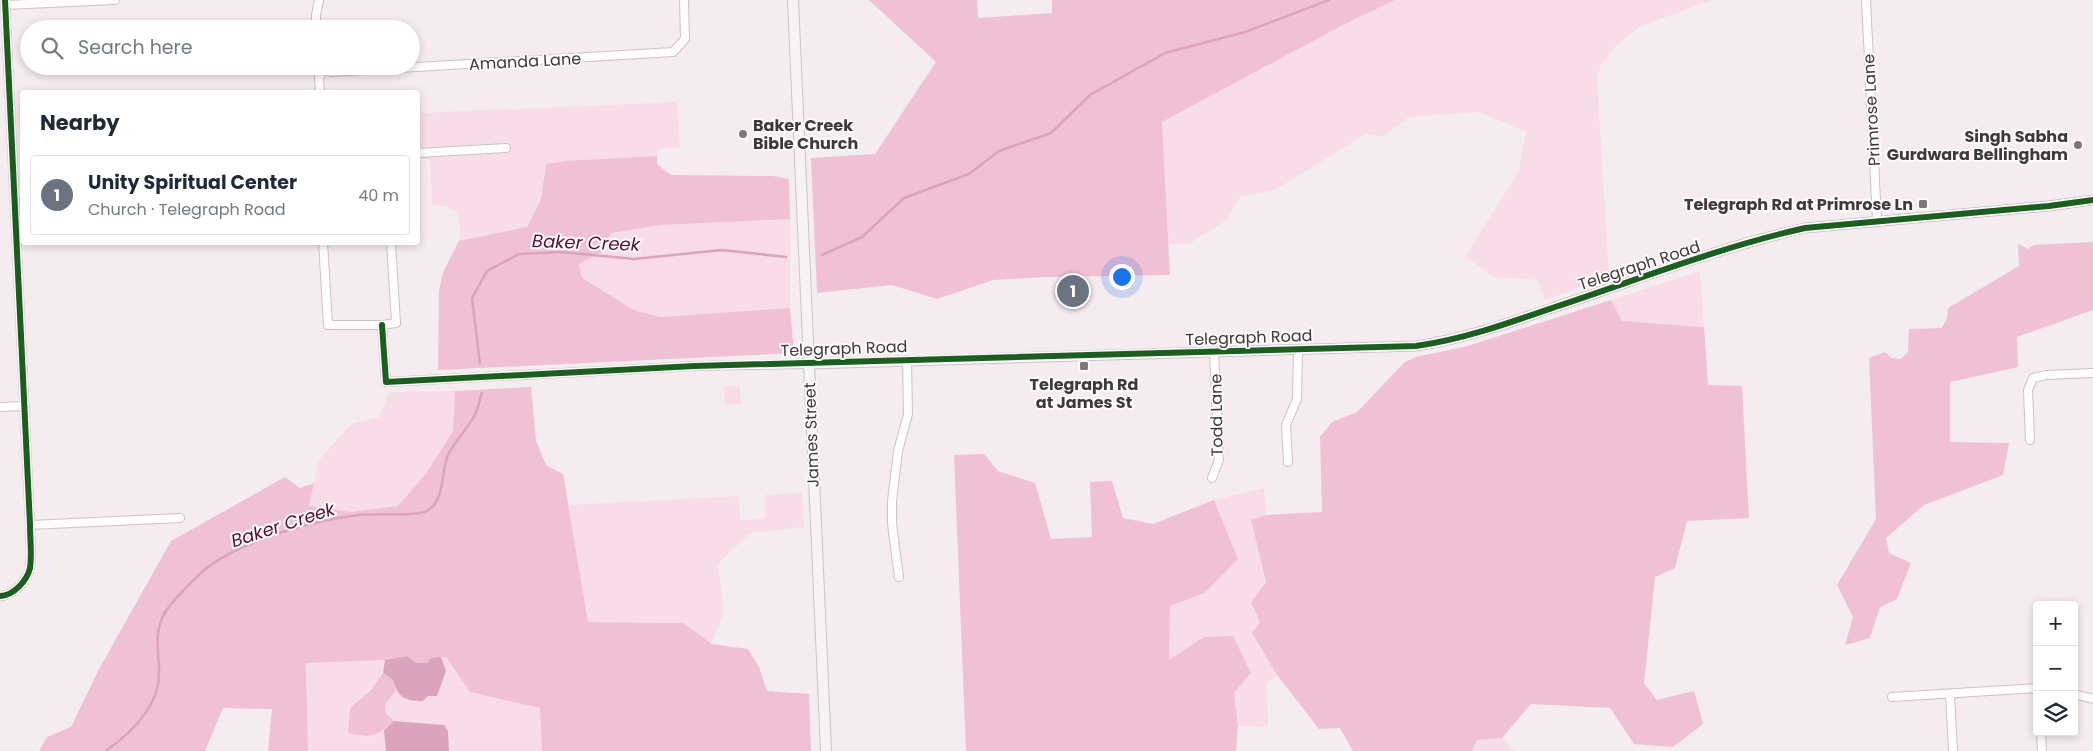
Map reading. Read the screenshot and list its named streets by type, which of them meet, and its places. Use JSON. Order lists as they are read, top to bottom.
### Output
{
  "streets": {
    "main road": ["James Street"],
    "street": [
      "Amanda Lane",
      "Primrose Lane",
      "Telegraph Road",
      "Todd Lane"
    ]
  },
  "crossings": [
    ["Primrose Lane", "Telegraph Road"],
    ["Telegraph Road", "Todd Lane"],
    ["Telegraph Road", "James Street"]
  ],
  "water": ["Baker Creek"],
  "places": {
    "other": ["Baker Creek Bible Church", "Singh Sabha Gurdwara Bellingham"],
    "transit": ["Telegraph Rd at Primrose Ln", "Telegraph Rd at James St"]
  },
  "page": {
    "search": "Search here",
    "heading": "Nearby",
    "list": [
      {
        "mark": "1",
        "name": "Unity Spiritual Center",
        "note": "Church · Telegraph Road",
        "value": "40 m"
      }
    ],
    "pins": "1",
    "map_buttons": ["+", "−"]
  }
}
